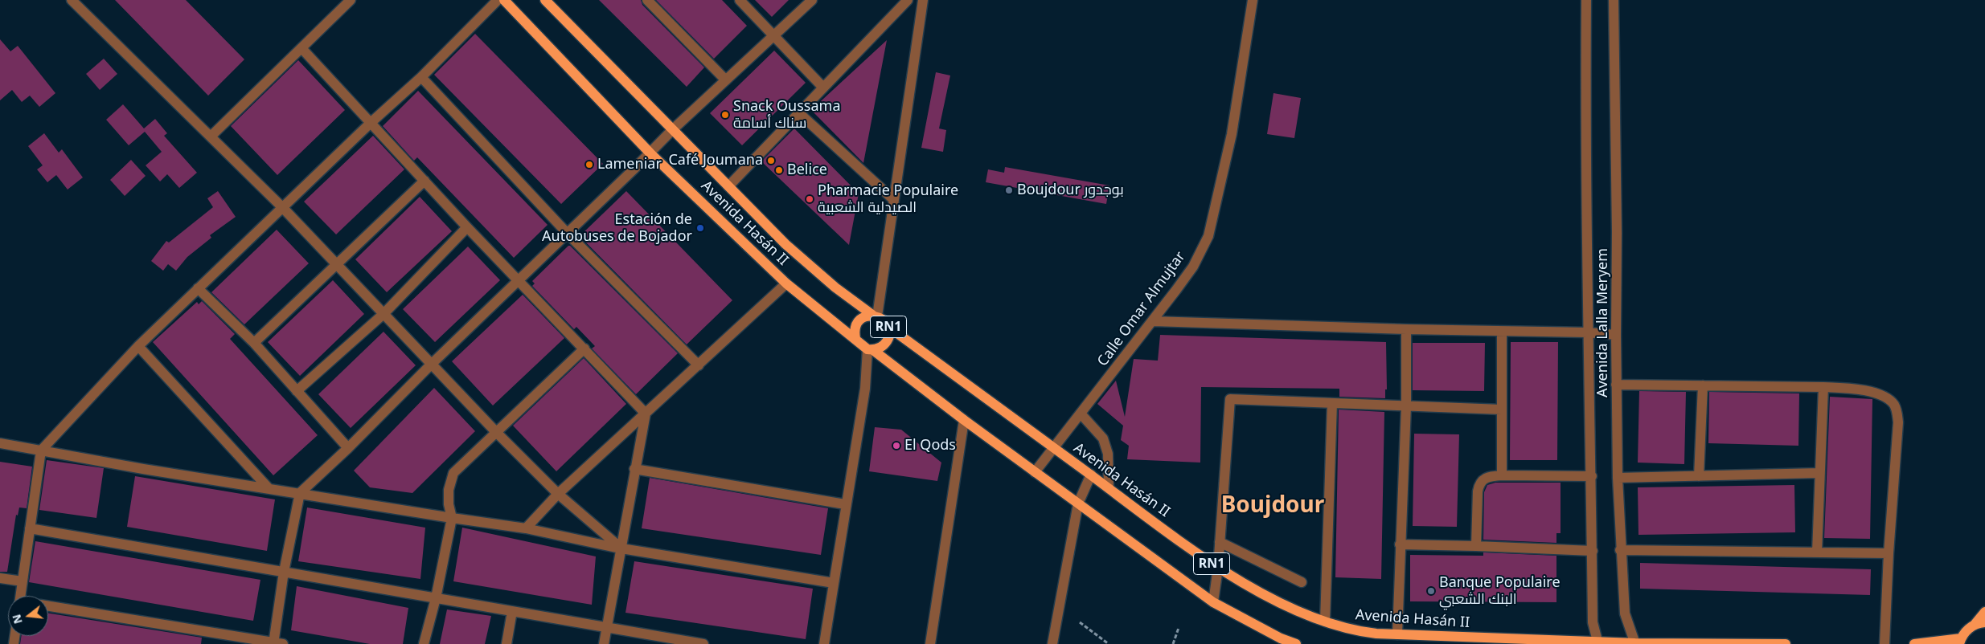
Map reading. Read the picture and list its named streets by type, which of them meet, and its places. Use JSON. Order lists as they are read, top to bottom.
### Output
{
  "streets": {
    "main road": ["Avenida Hasán II", "RN1"],
    "street": ["Calle Omar Almujtar", "Avenida Lalla Meryem"]
  },
  "crossings": [
    ["Avenida Hasán II", "Calle Omar Almujtar"],
    ["Avenida Hasán II", "Avenida Lalla Meryem"],
    ["Avenida Hasán II", "RN1"],
    ["Calle Omar Almujtar", "RN1"]
  ],
  "districts": ["Boujdour"],
  "places": [
    "Snack Oussama سناك أسامة",
    "Café Joumana",
    "Lameniar",
    "Belice",
    "Boujdour بوجدور",
    "Pharmacie Populaire الصيدلية الشعبية",
    "Estación de Autobuses de Bojador",
    "El Qods",
    "Banque Populaire البنك الشعبي"
  ],
  "north": "left"
}
